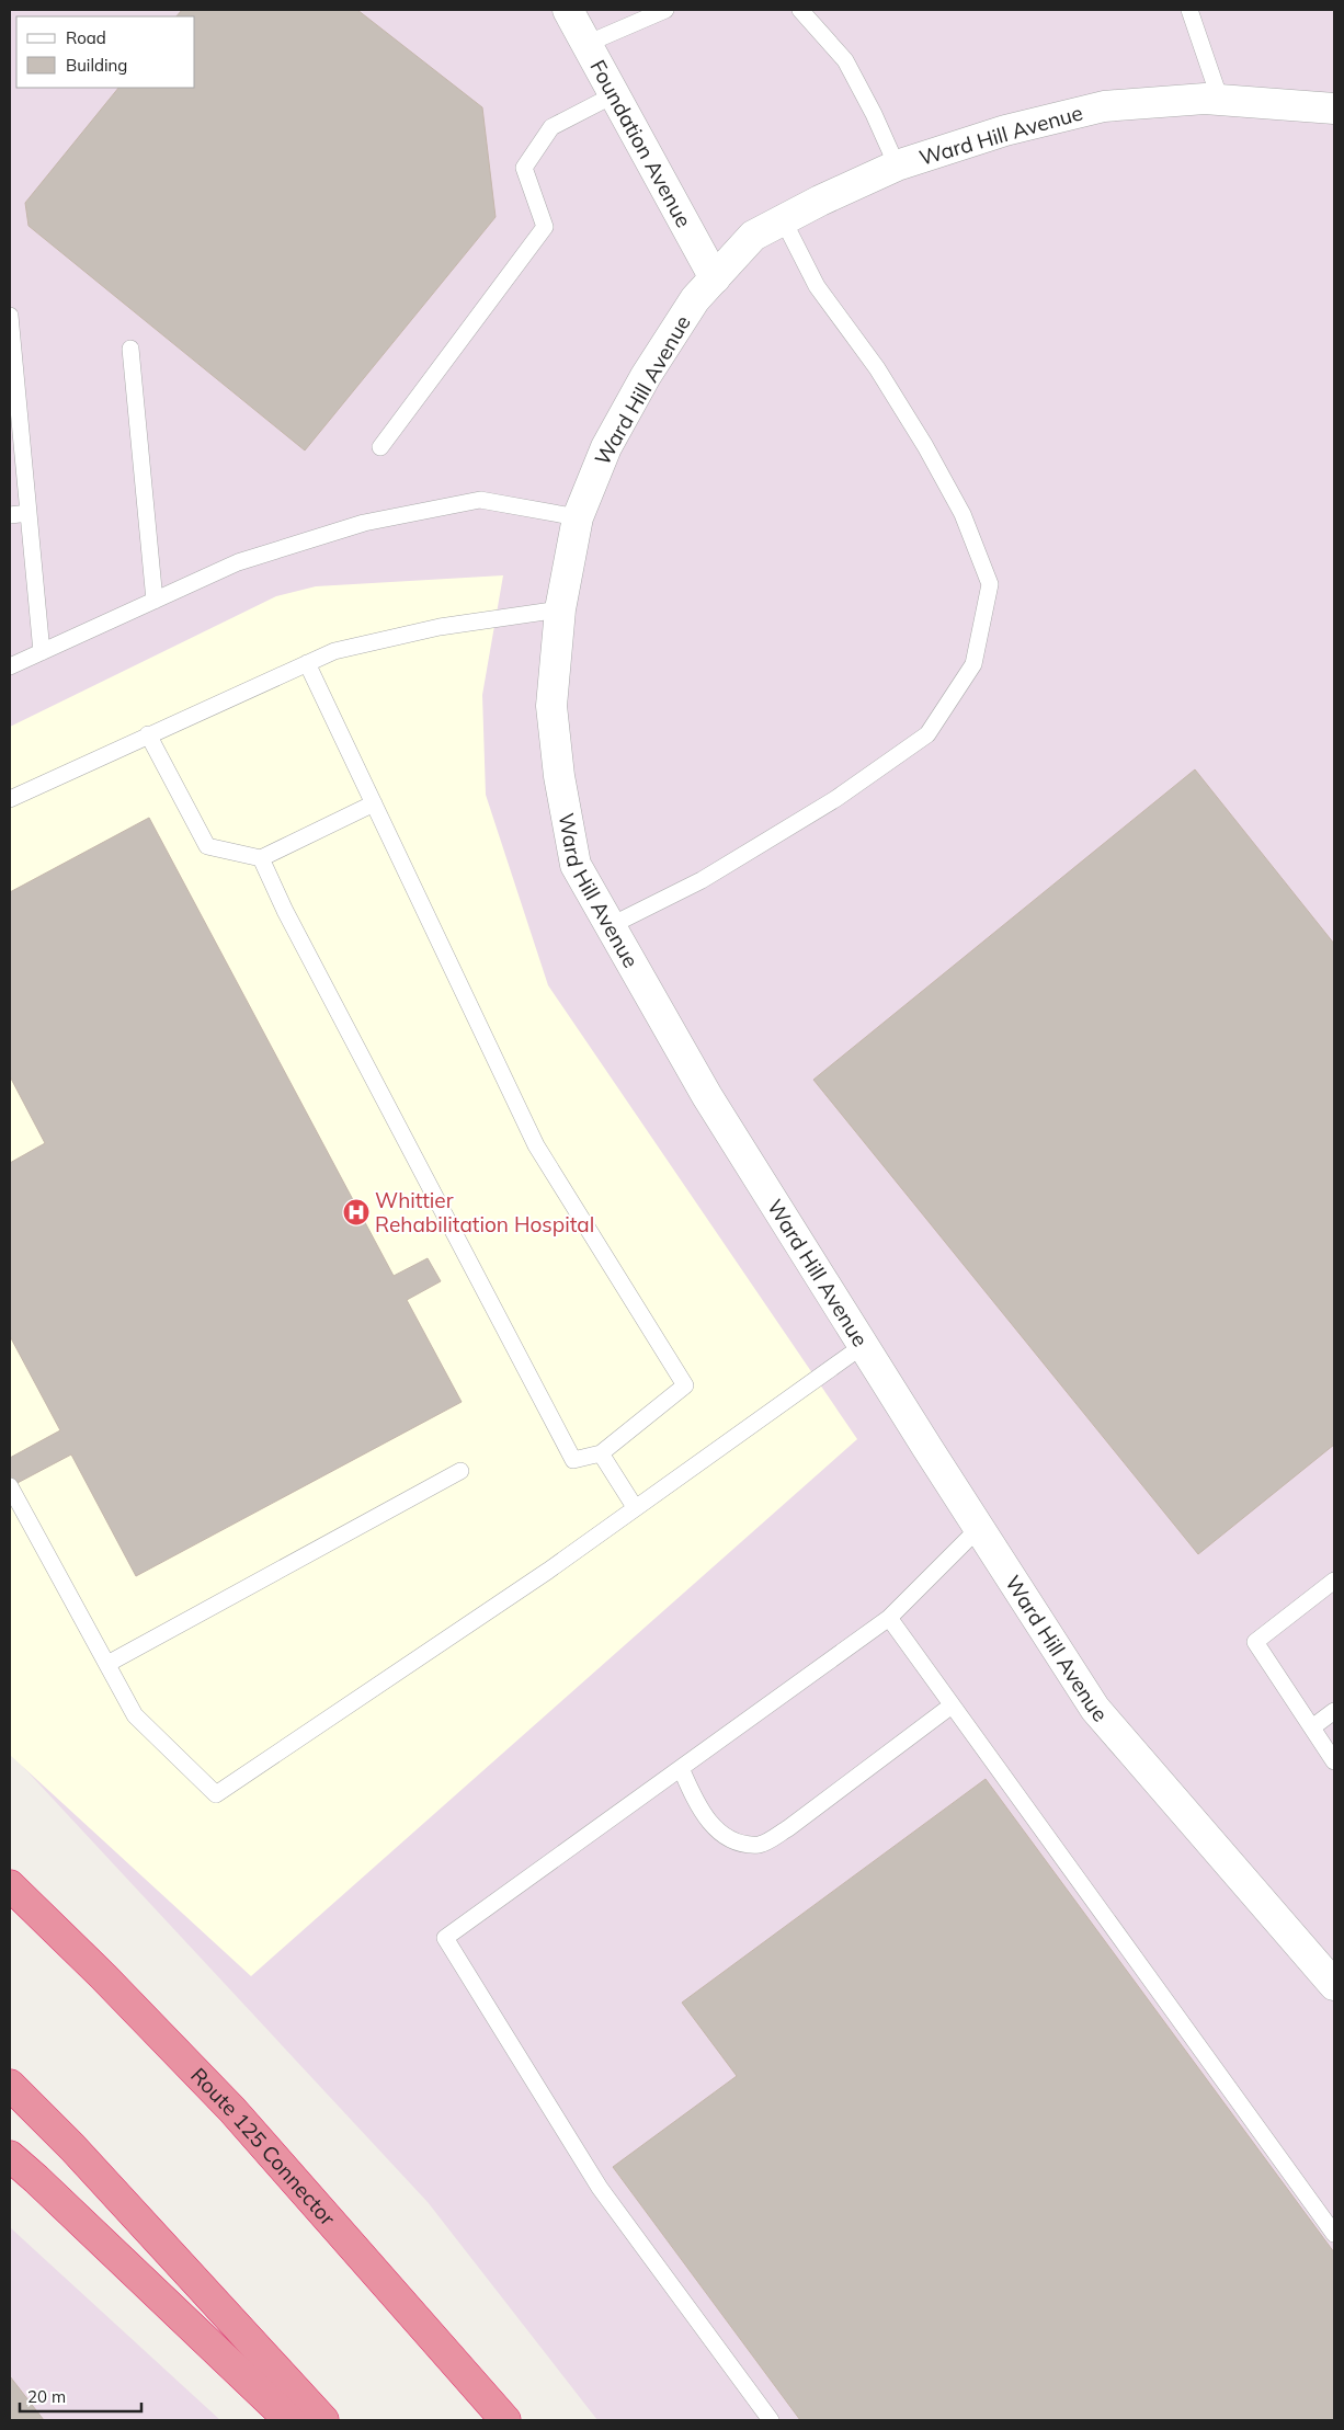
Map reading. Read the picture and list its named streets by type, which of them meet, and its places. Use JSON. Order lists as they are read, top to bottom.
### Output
{
  "streets": {
    "highway": ["Route 125 Connector"],
    "street": ["Ward Hill Avenue", "Foundation Avenue"]
  },
  "crossings": [
    ["Ward Hill Avenue", "Foundation Avenue"]
  ],
  "places": {
    "hospital": ["Whittier Rehabilitation Hospital"]
  },
  "legend": ["Road", "Building"],
  "scale_bar": "20 m"
}
